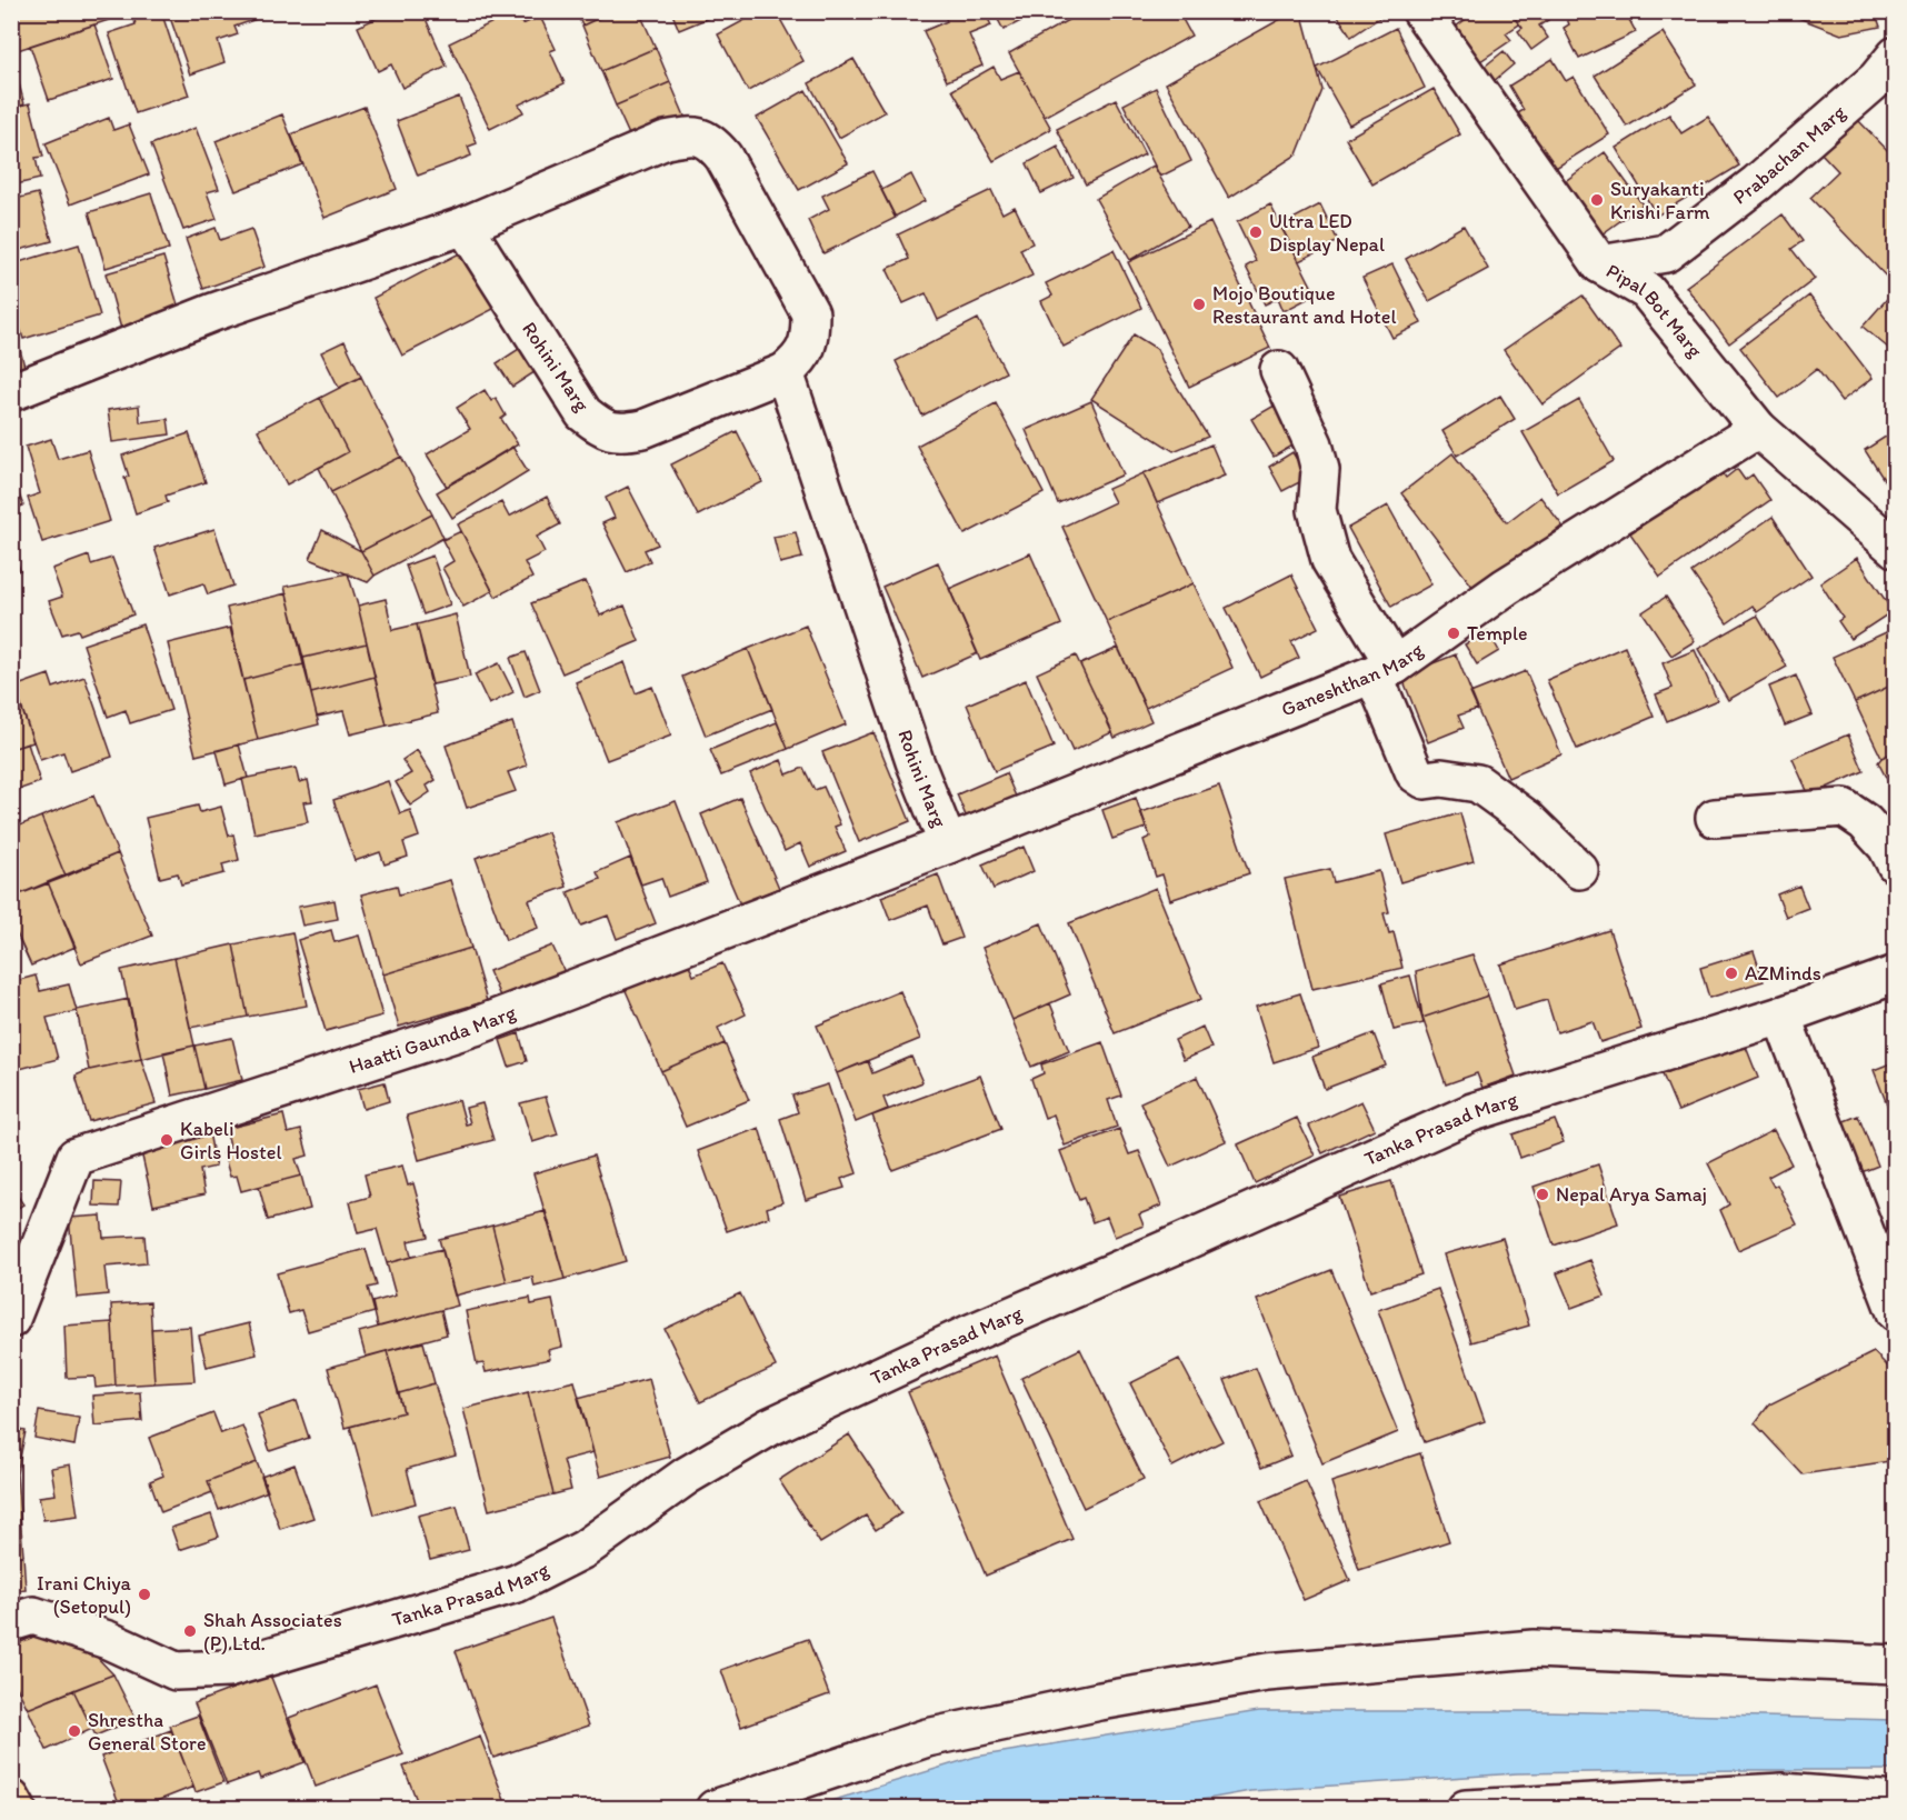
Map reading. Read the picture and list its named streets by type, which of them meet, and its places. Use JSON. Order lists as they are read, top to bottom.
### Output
{
  "streets": {
    "street": [
      "Prabachan Marg",
      "Pipal Bot Marg",
      "Rohini Marg",
      "Ganeshthan Marg",
      "Haatti Gaunda Marg",
      "Tanka Prasad Marg"
    ]
  },
  "crossings": [
    ["Prabachan Marg", "Pipal Bot Marg"],
    ["Pipal Bot Marg", "Ganeshthan Marg"],
    ["Rohini Marg", "Ganeshthan Marg"],
    ["Rohini Marg", "Haatti Gaunda Marg"],
    ["Ganeshthan Marg", "Haatti Gaunda Marg"]
  ],
  "places": [
    "Suryakanti Krishi Farm",
    "Ultra LED Display Nepal",
    "Mojo Boutique Restaurant and Hotel",
    "Temple",
    "AZMinds",
    "Kabeli Girls Hostel",
    "Nepal Arya Samaj",
    "Irani Chiya (Setopul)",
    "Shah Associates (P) Ltd.",
    "Shrestha General Store"
  ]
}
